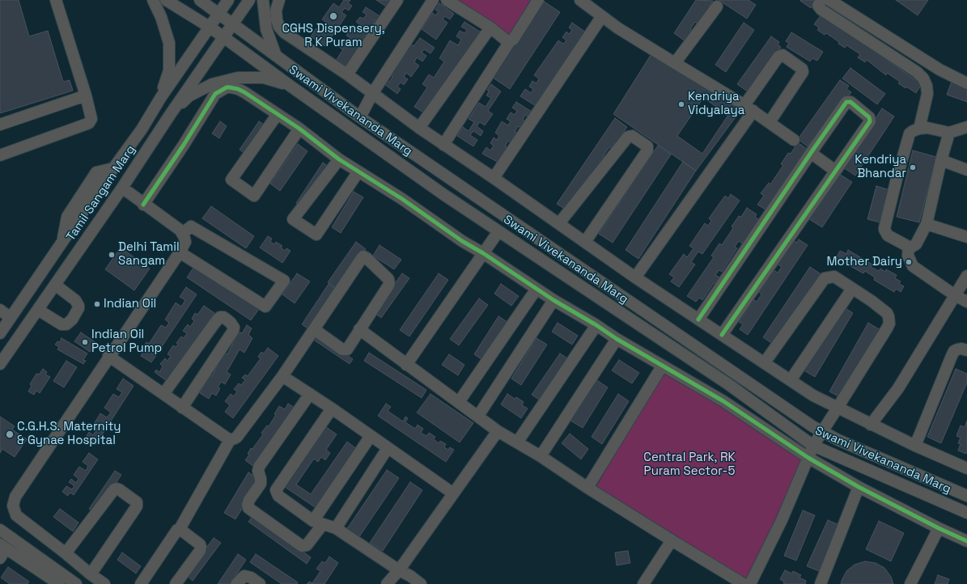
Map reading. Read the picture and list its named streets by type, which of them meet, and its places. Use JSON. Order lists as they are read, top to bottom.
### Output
{
  "streets": {
    "street": ["Swami Vivekananda Marg", "Tamil Sangam Marg"]
  },
  "crossings": [
    ["Swami Vivekananda Marg", "Tamil Sangam Marg"]
  ],
  "parks": ["Central Park, RK Puram Sector-5"],
  "places": [
    "CGHS Dispensery, R K Puram",
    "Kendriya Vidyalaya",
    "Kendriya Bhandar",
    "Delhi Tamil Sangam",
    "Mother Dairy",
    "Indian Oil",
    "Indian Oil Petrol Pump",
    "C.G.H.S. Maternity & Gynae Hospital"
  ]
}
